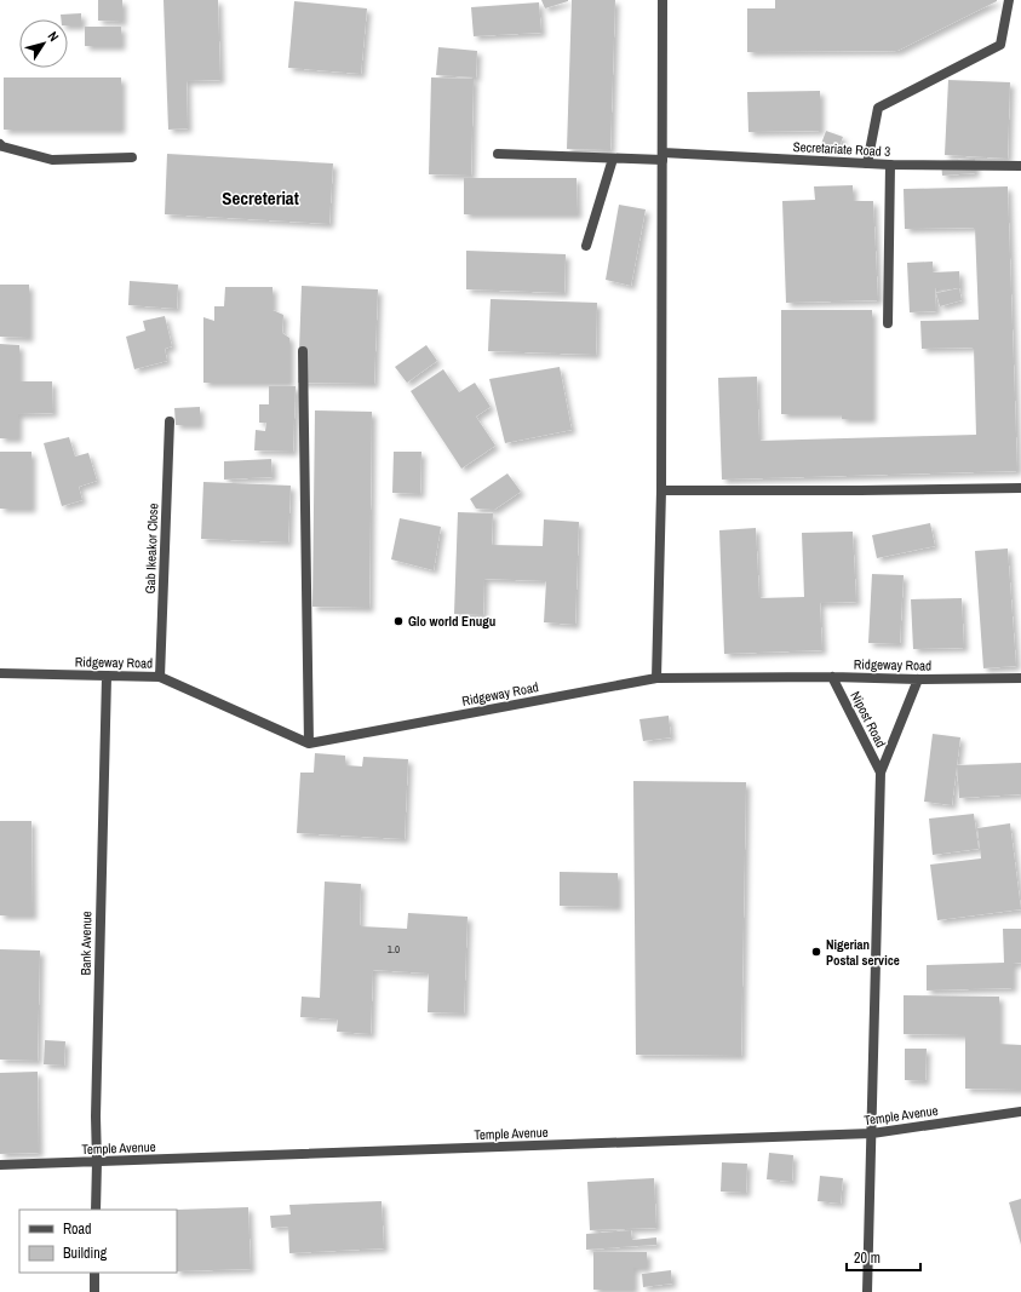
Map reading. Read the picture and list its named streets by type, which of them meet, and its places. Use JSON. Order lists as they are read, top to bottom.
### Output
{
  "streets": {
    "street": [
      "Secretariate Road 3",
      "Gab Ikeakor Close",
      "Ridgeway Road",
      "Nipost Road",
      "Bank Avenue",
      "Temple Avenue"
    ]
  },
  "crossings": [
    ["Gab Ikeakor Close", "Ridgeway Road"],
    ["Ridgeway Road", "Nipost Road"],
    ["Ridgeway Road", "Bank Avenue"],
    ["Bank Avenue", "Temple Avenue"]
  ],
  "districts": ["Secreteriat"],
  "places": ["Glo world Enugu", "Nigerian Postal service"],
  "house_numbers": ["1.0"],
  "legend": ["Road", "Building"],
  "scale_bar": "20 m",
  "north": "top right"
}
